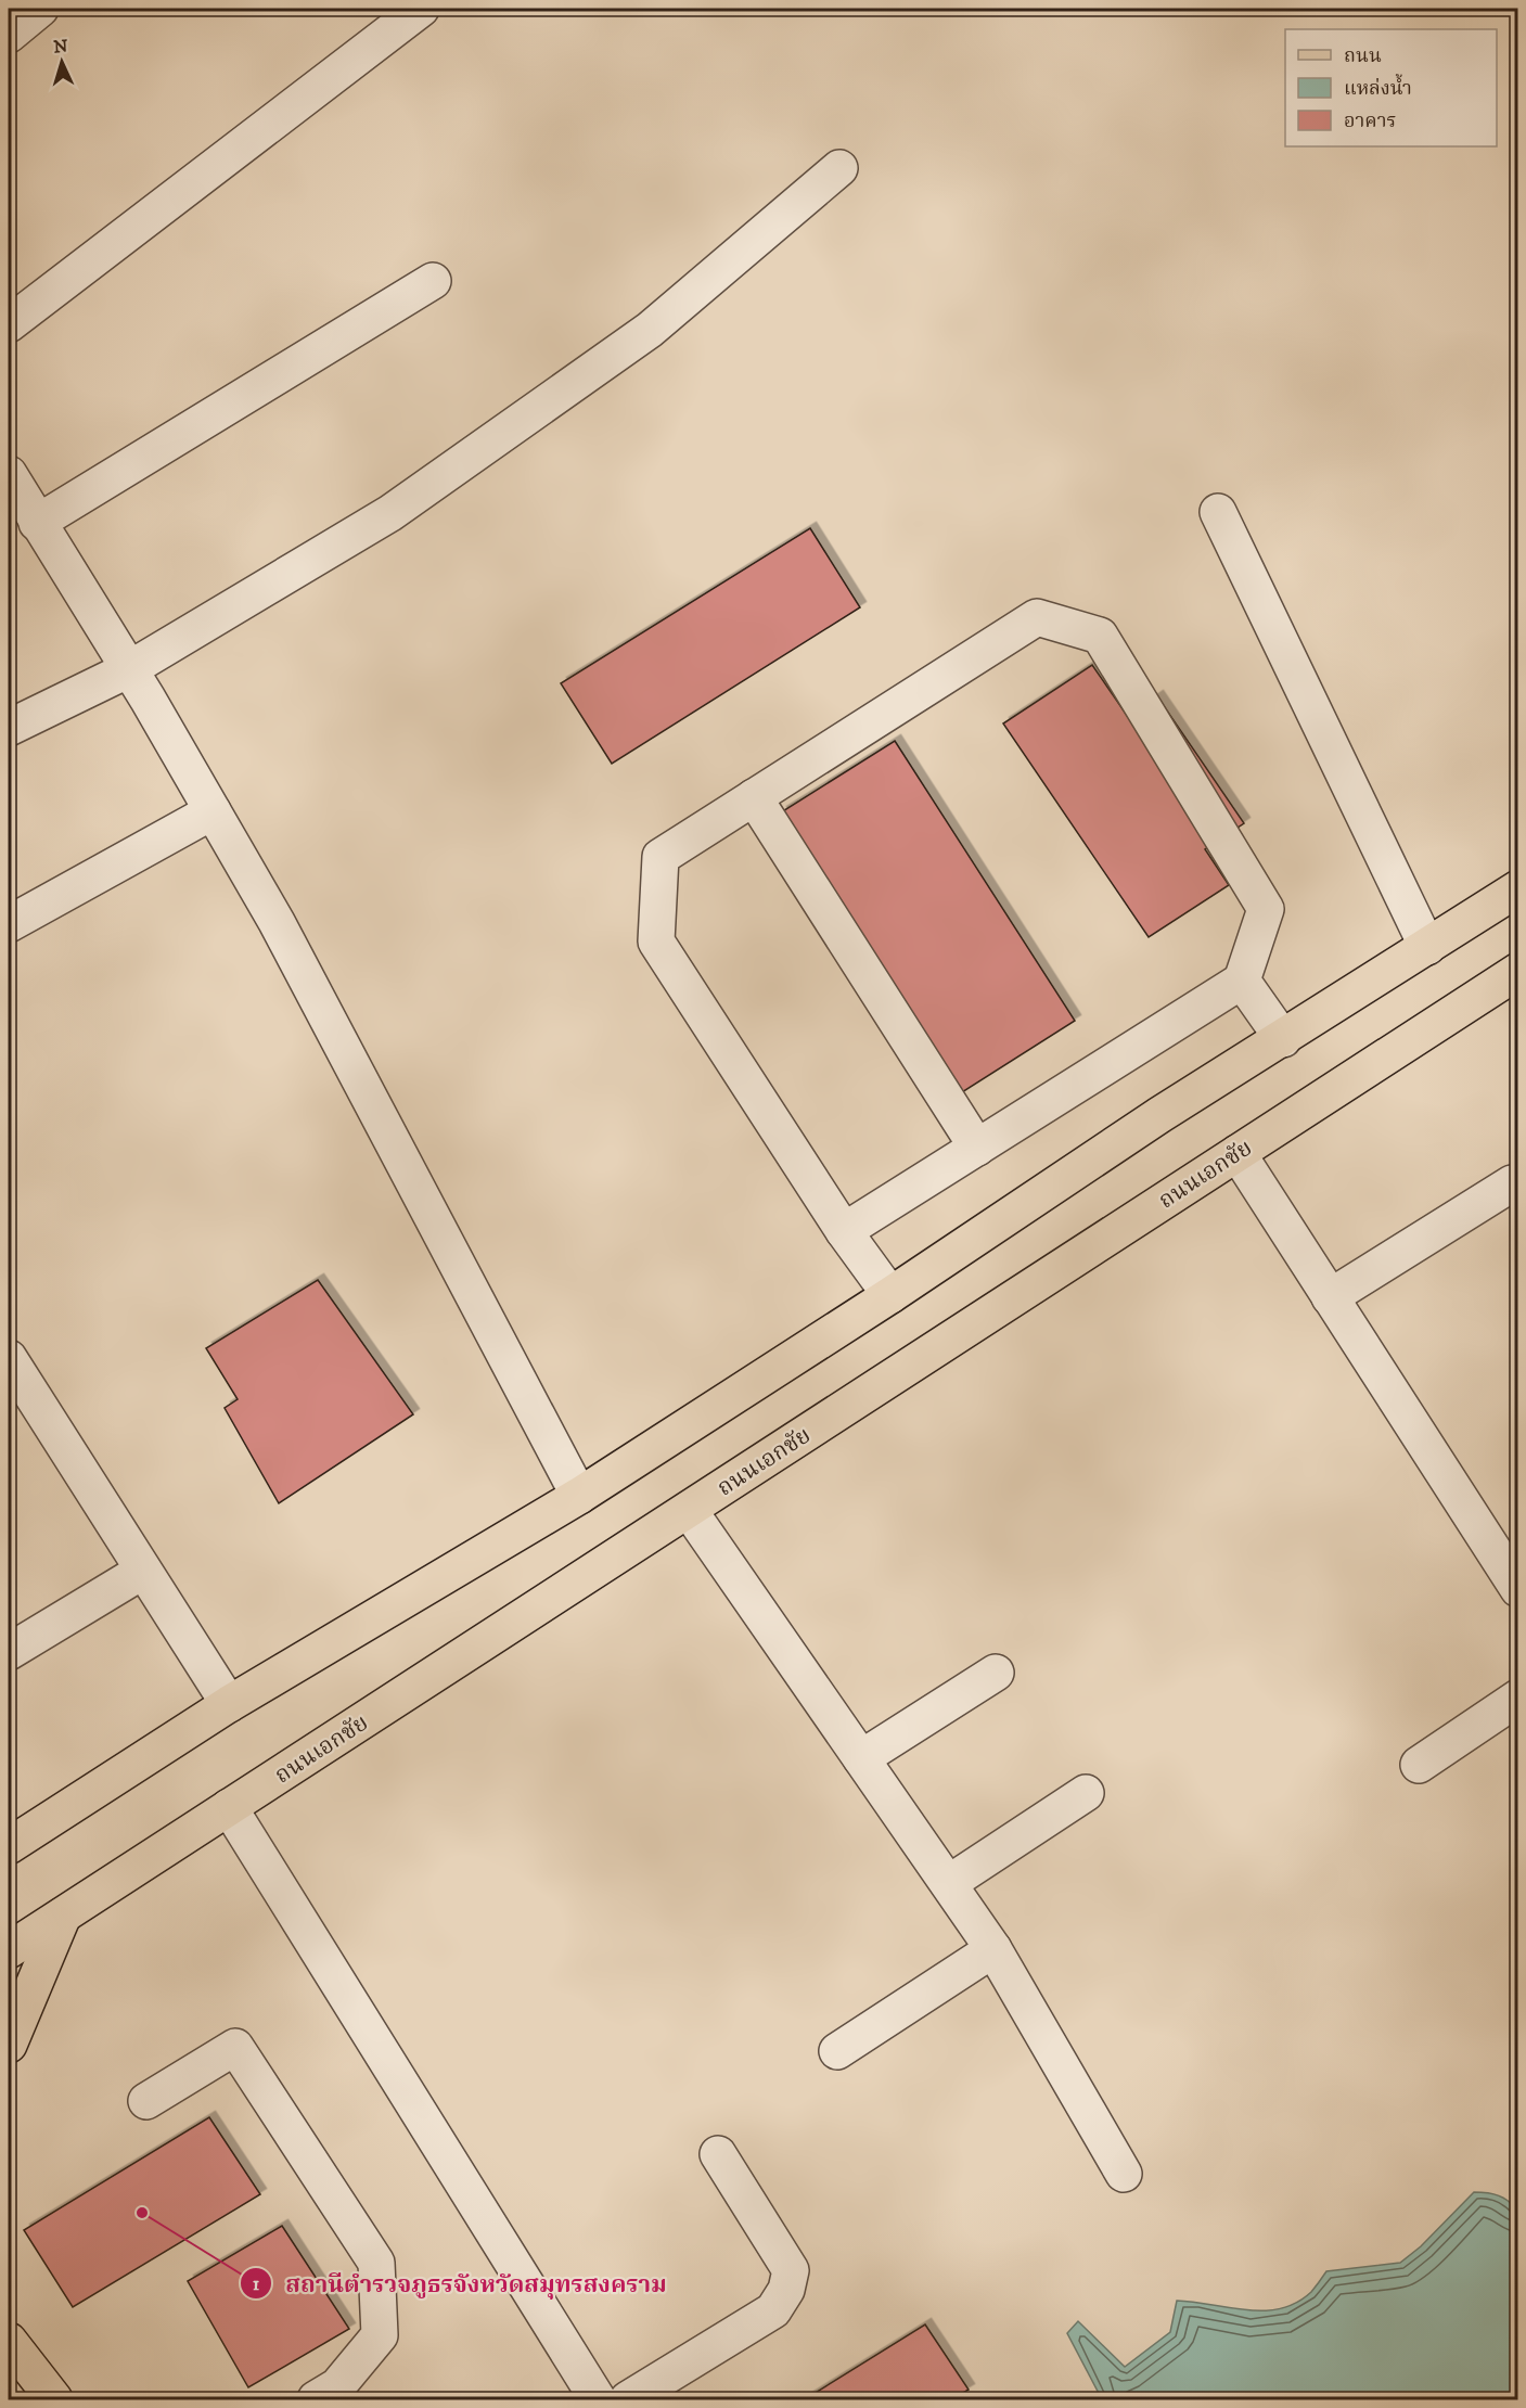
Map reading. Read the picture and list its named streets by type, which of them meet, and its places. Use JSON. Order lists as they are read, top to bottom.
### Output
{
  "streets": {
    "main road": ["ถนนเอกชัย"]
  },
  "places": ["สถานีตำรวจภูธรจังหวัดสมุทรสงคราม"],
  "legend": ["ถนน", "แหล่งน้ำ", "อาคาร"],
  "north": "top"
}
